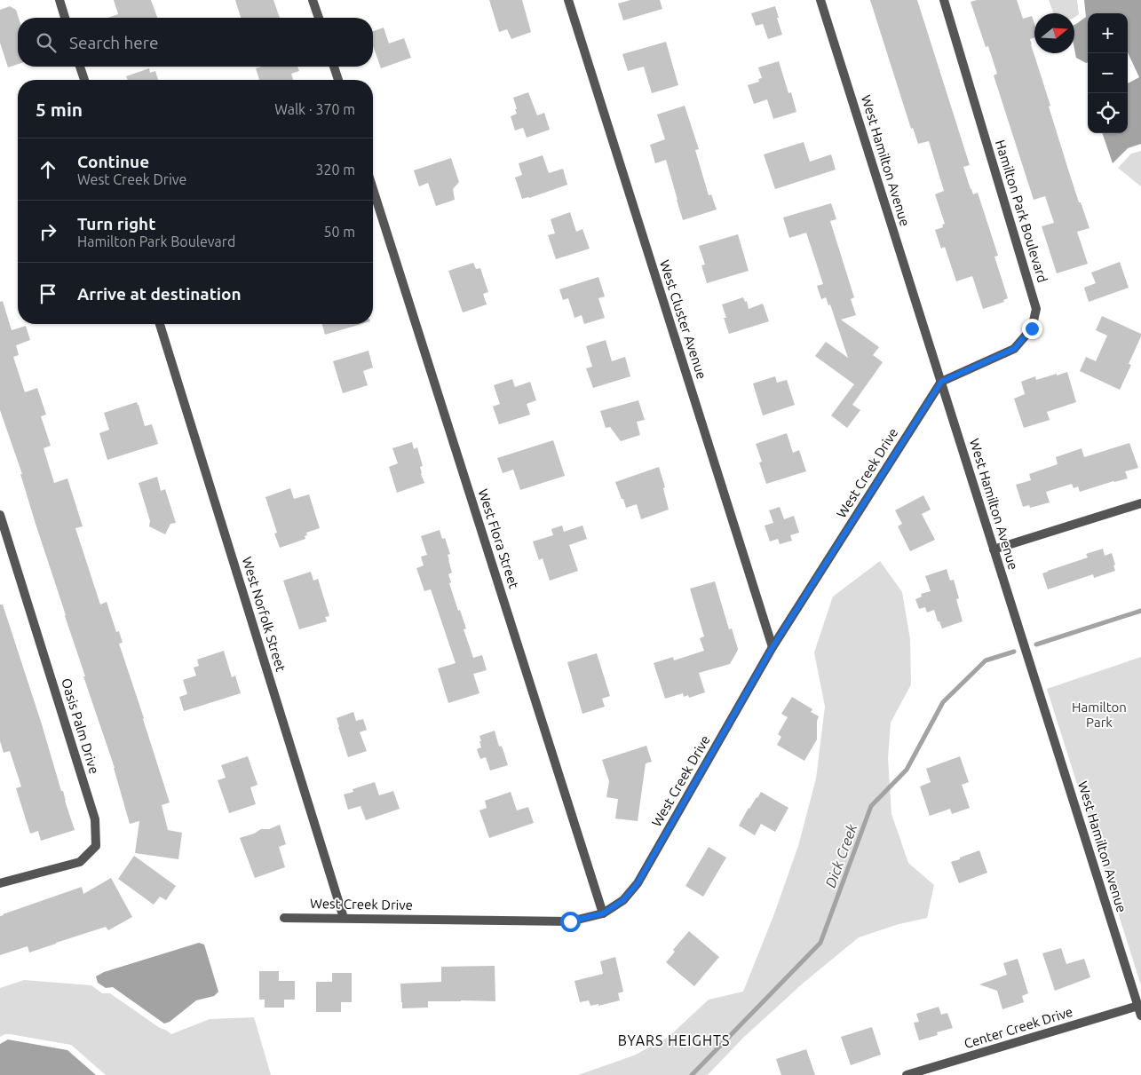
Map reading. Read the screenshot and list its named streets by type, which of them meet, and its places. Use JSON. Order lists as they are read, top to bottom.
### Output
{
  "streets": {
    "street": [
      "West Hamilton Avenue",
      "Hamilton Park Boulevard",
      "West Cluster Avenue",
      "West Creek Drive",
      "West Flora Street",
      "West Norfolk Street",
      "Oasis Palm Drive",
      "Center Creek Drive"
    ]
  },
  "crossings": [
    ["West Hamilton Avenue", "Hamilton Park Boulevard"],
    ["West Hamilton Avenue", "West Creek Drive"],
    ["West Hamilton Avenue", "Center Creek Drive"],
    ["Hamilton Park Boulevard", "West Creek Drive"],
    ["West Cluster Avenue", "West Creek Drive"],
    ["West Creek Drive", "West Flora Street"],
    ["West Creek Drive", "West Norfolk Street"]
  ],
  "districts": ["BYARS HEIGHTS"],
  "water": ["Dick Creek"],
  "parks": ["Hamilton Park"],
  "north": "right",
  "page": {
    "map_buttons": ["+", "−"],
    "search": "Search here",
    "heading": ["5 min", "Walk · 370 m"],
    "list": [
      ["Continue", "West Creek Drive", "320 m"],
      ["Turn right", "Hamilton Park Boulevard", "50 m"],
      "Arrive at destination"
    ]
  }
}
